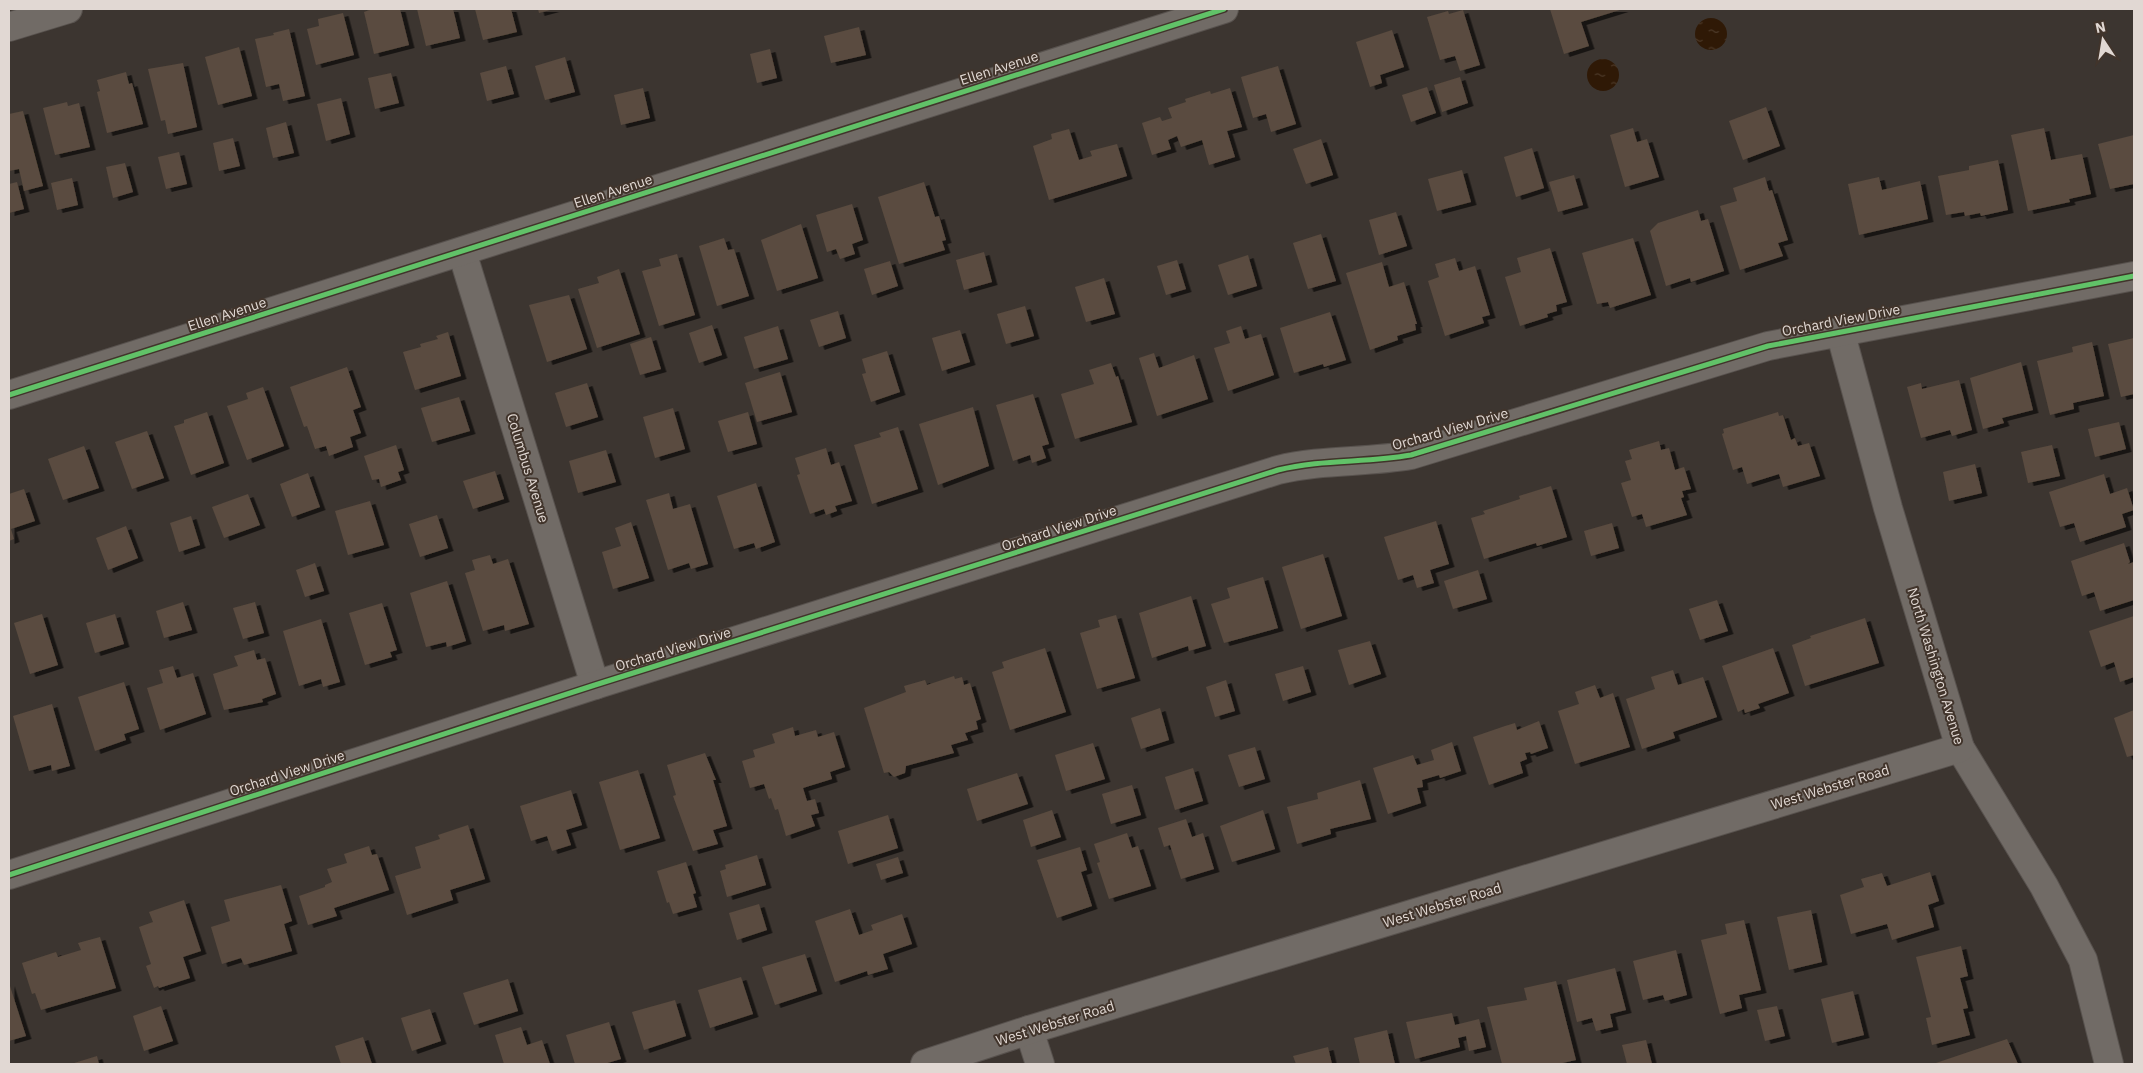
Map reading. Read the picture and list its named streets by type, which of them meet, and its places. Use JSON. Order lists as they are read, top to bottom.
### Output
{
  "streets": {
    "street": [
      "Ellen Avenue",
      "Orchard View Drive",
      "Columbus Avenue",
      "North Washington Avenue",
      "West Webster Road"
    ]
  },
  "crossings": [
    ["Ellen Avenue", "Columbus Avenue"],
    ["Orchard View Drive", "Columbus Avenue"],
    ["Orchard View Drive", "North Washington Avenue"],
    ["North Washington Avenue", "West Webster Road"]
  ],
  "north": "top"
}
